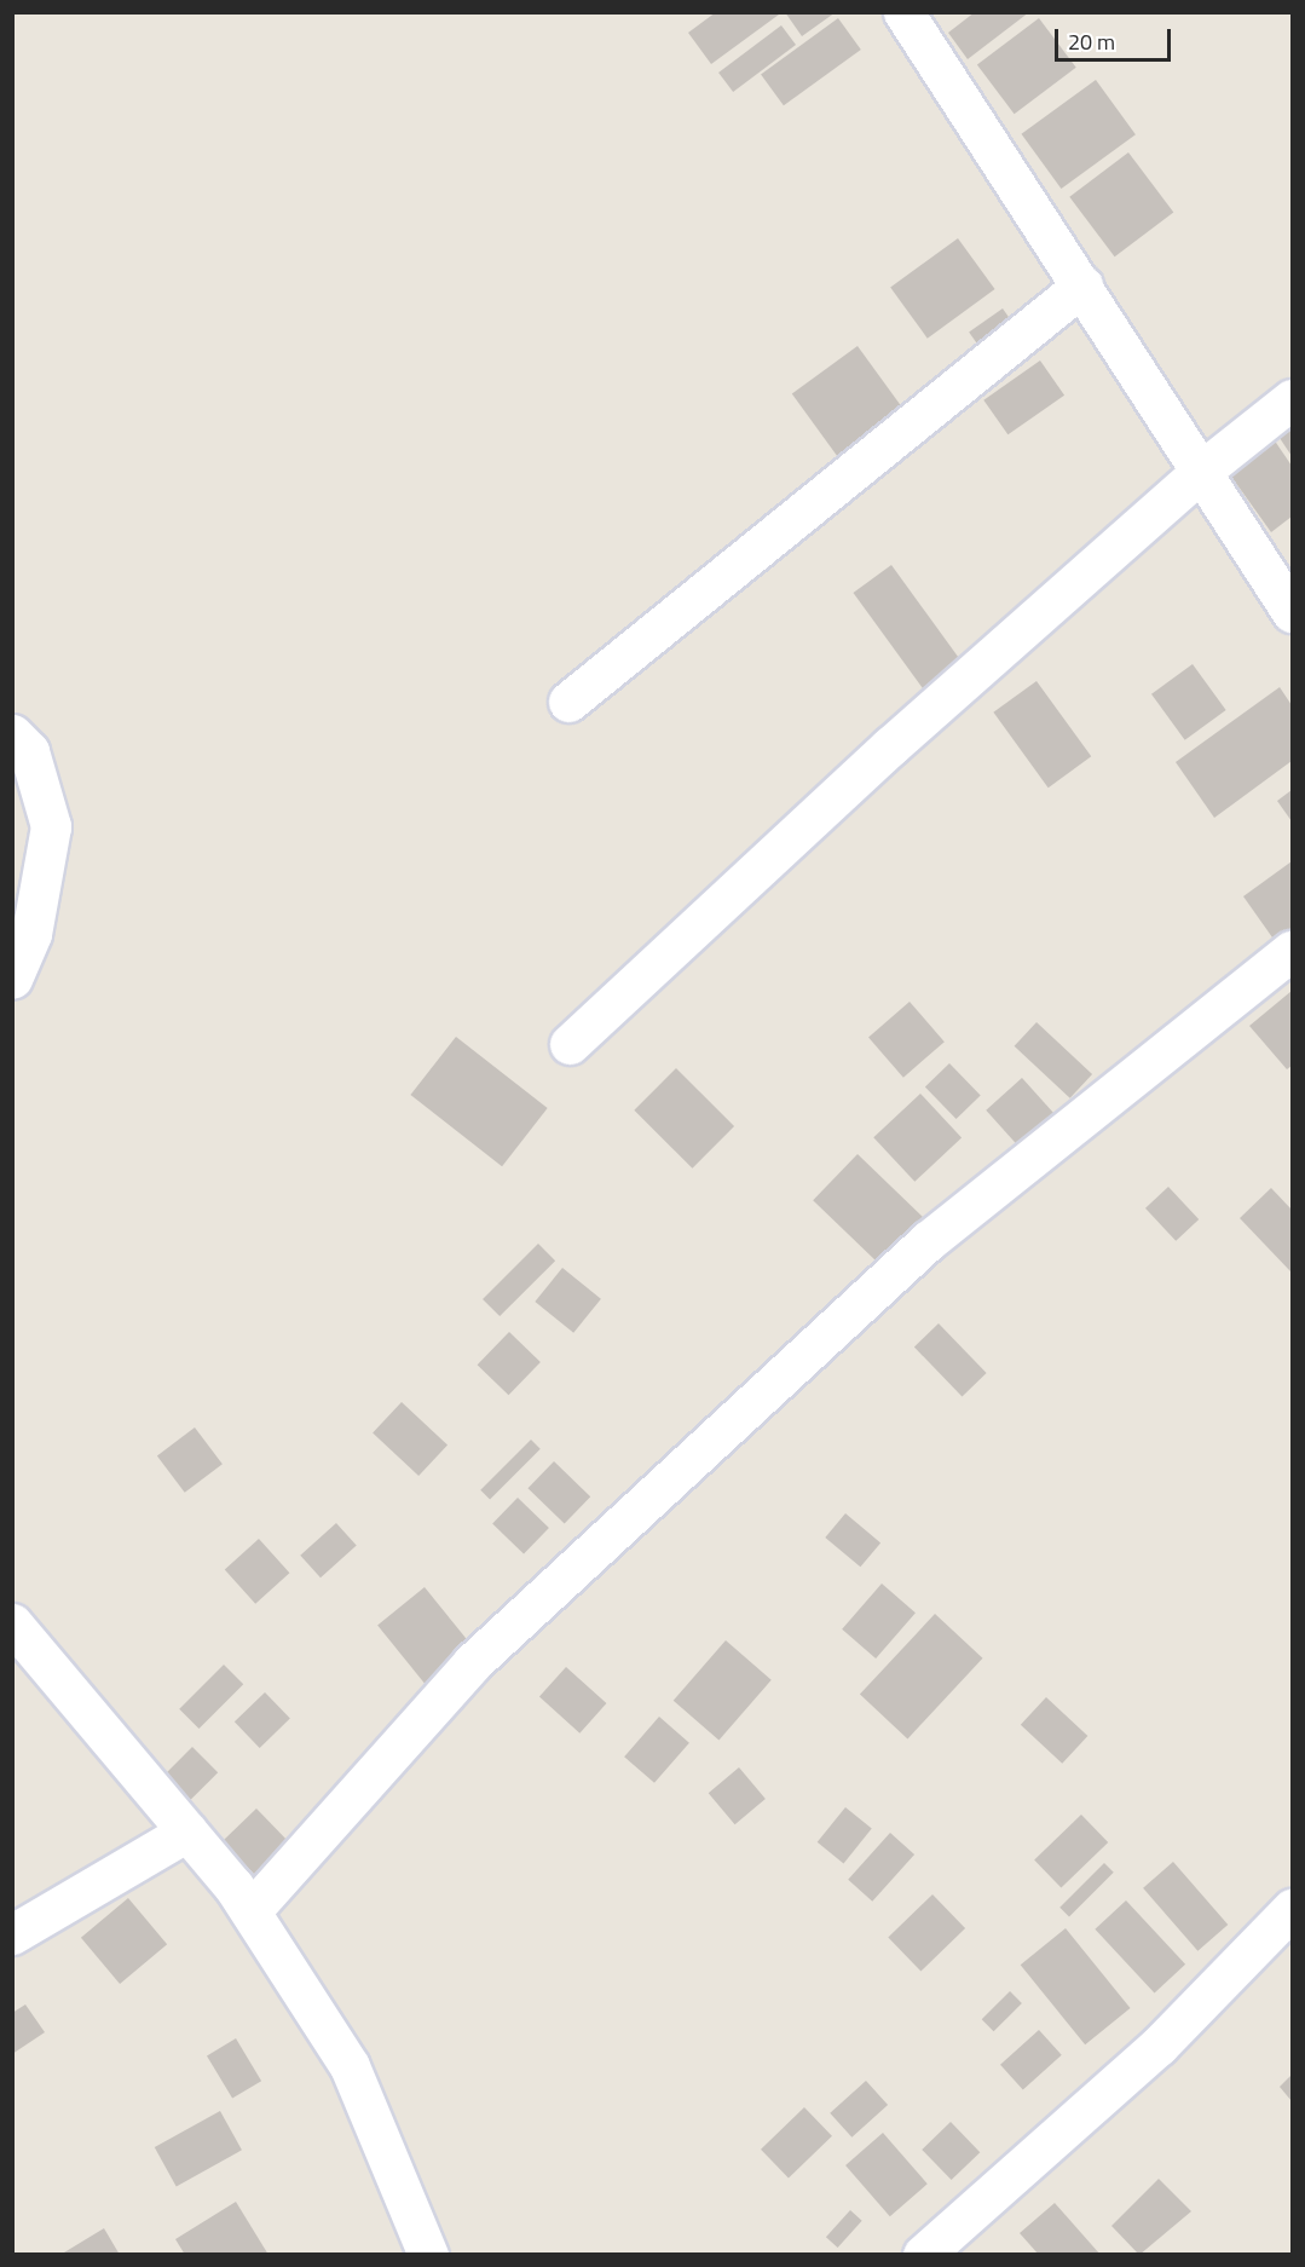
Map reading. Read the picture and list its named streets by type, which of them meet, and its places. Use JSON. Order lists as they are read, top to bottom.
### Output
{
  "scale_bar": "20 m"
}
